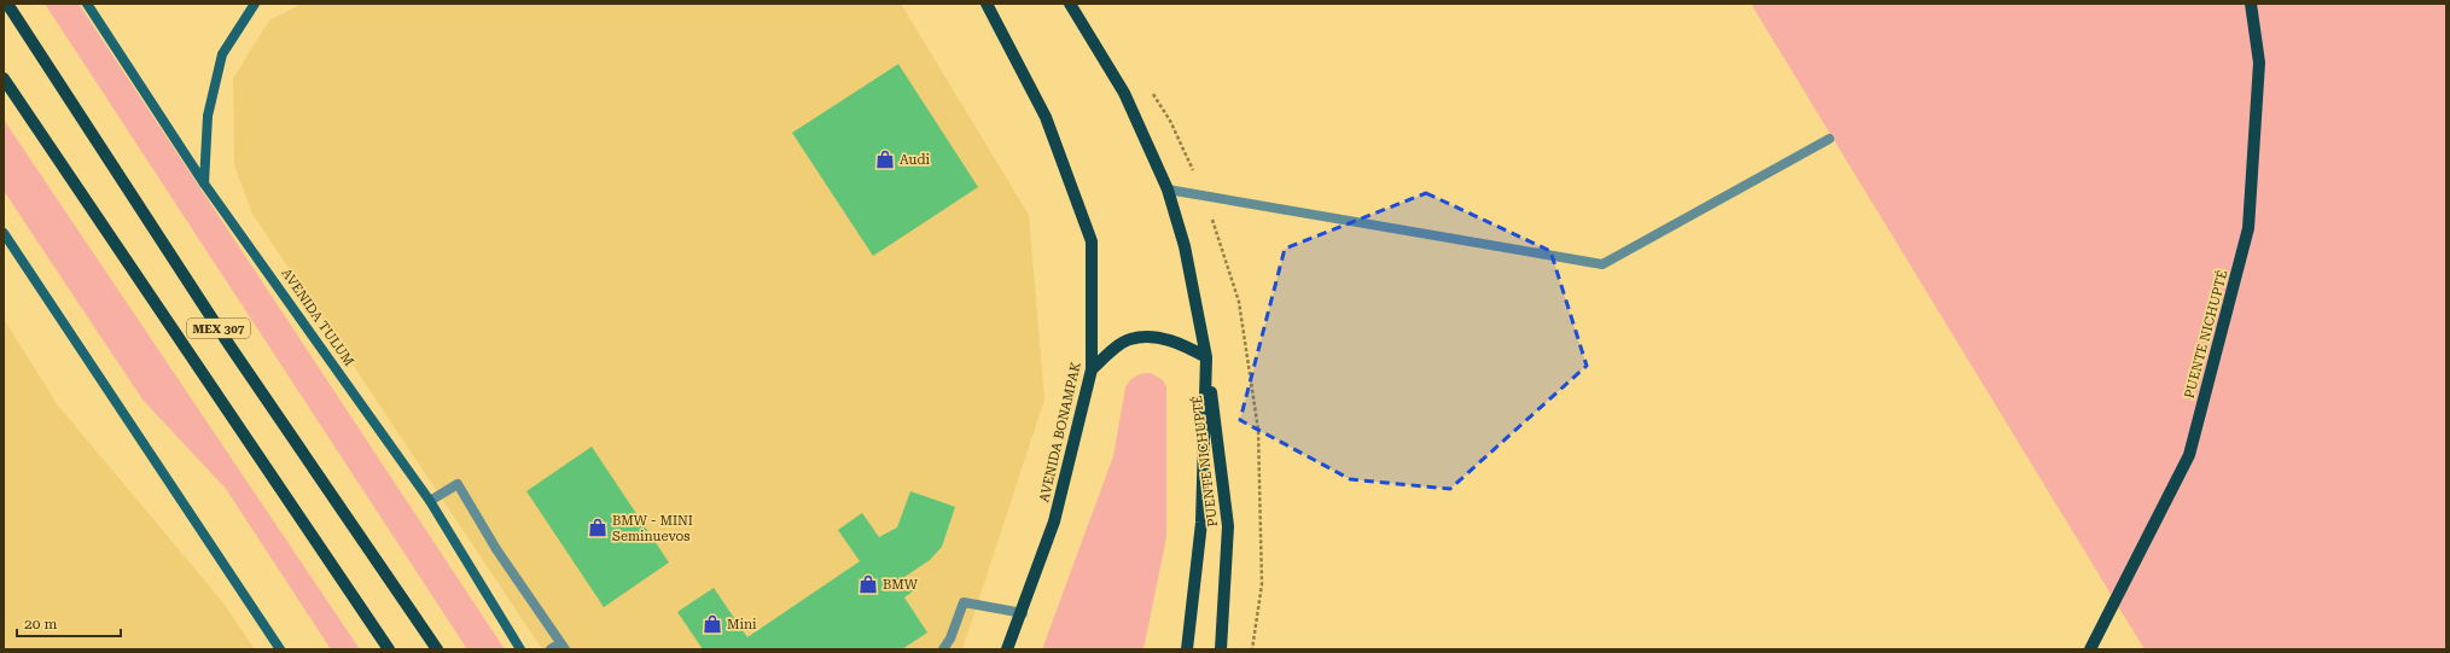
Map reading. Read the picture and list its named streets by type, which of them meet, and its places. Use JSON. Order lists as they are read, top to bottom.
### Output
{
  "streets": {
    "main road": ["MEX 307", "PUENTE NICHUPTÉ", "AVENIDA BONAMPAK"],
    "street": ["AVENIDA TULUM"]
  },
  "places": {
    "shop": [
      "Audi",
      "BMW - MINI Seminuevos",
      "BMW",
      "Mini"
    ]
  },
  "scale_bar": "20 m"
}
